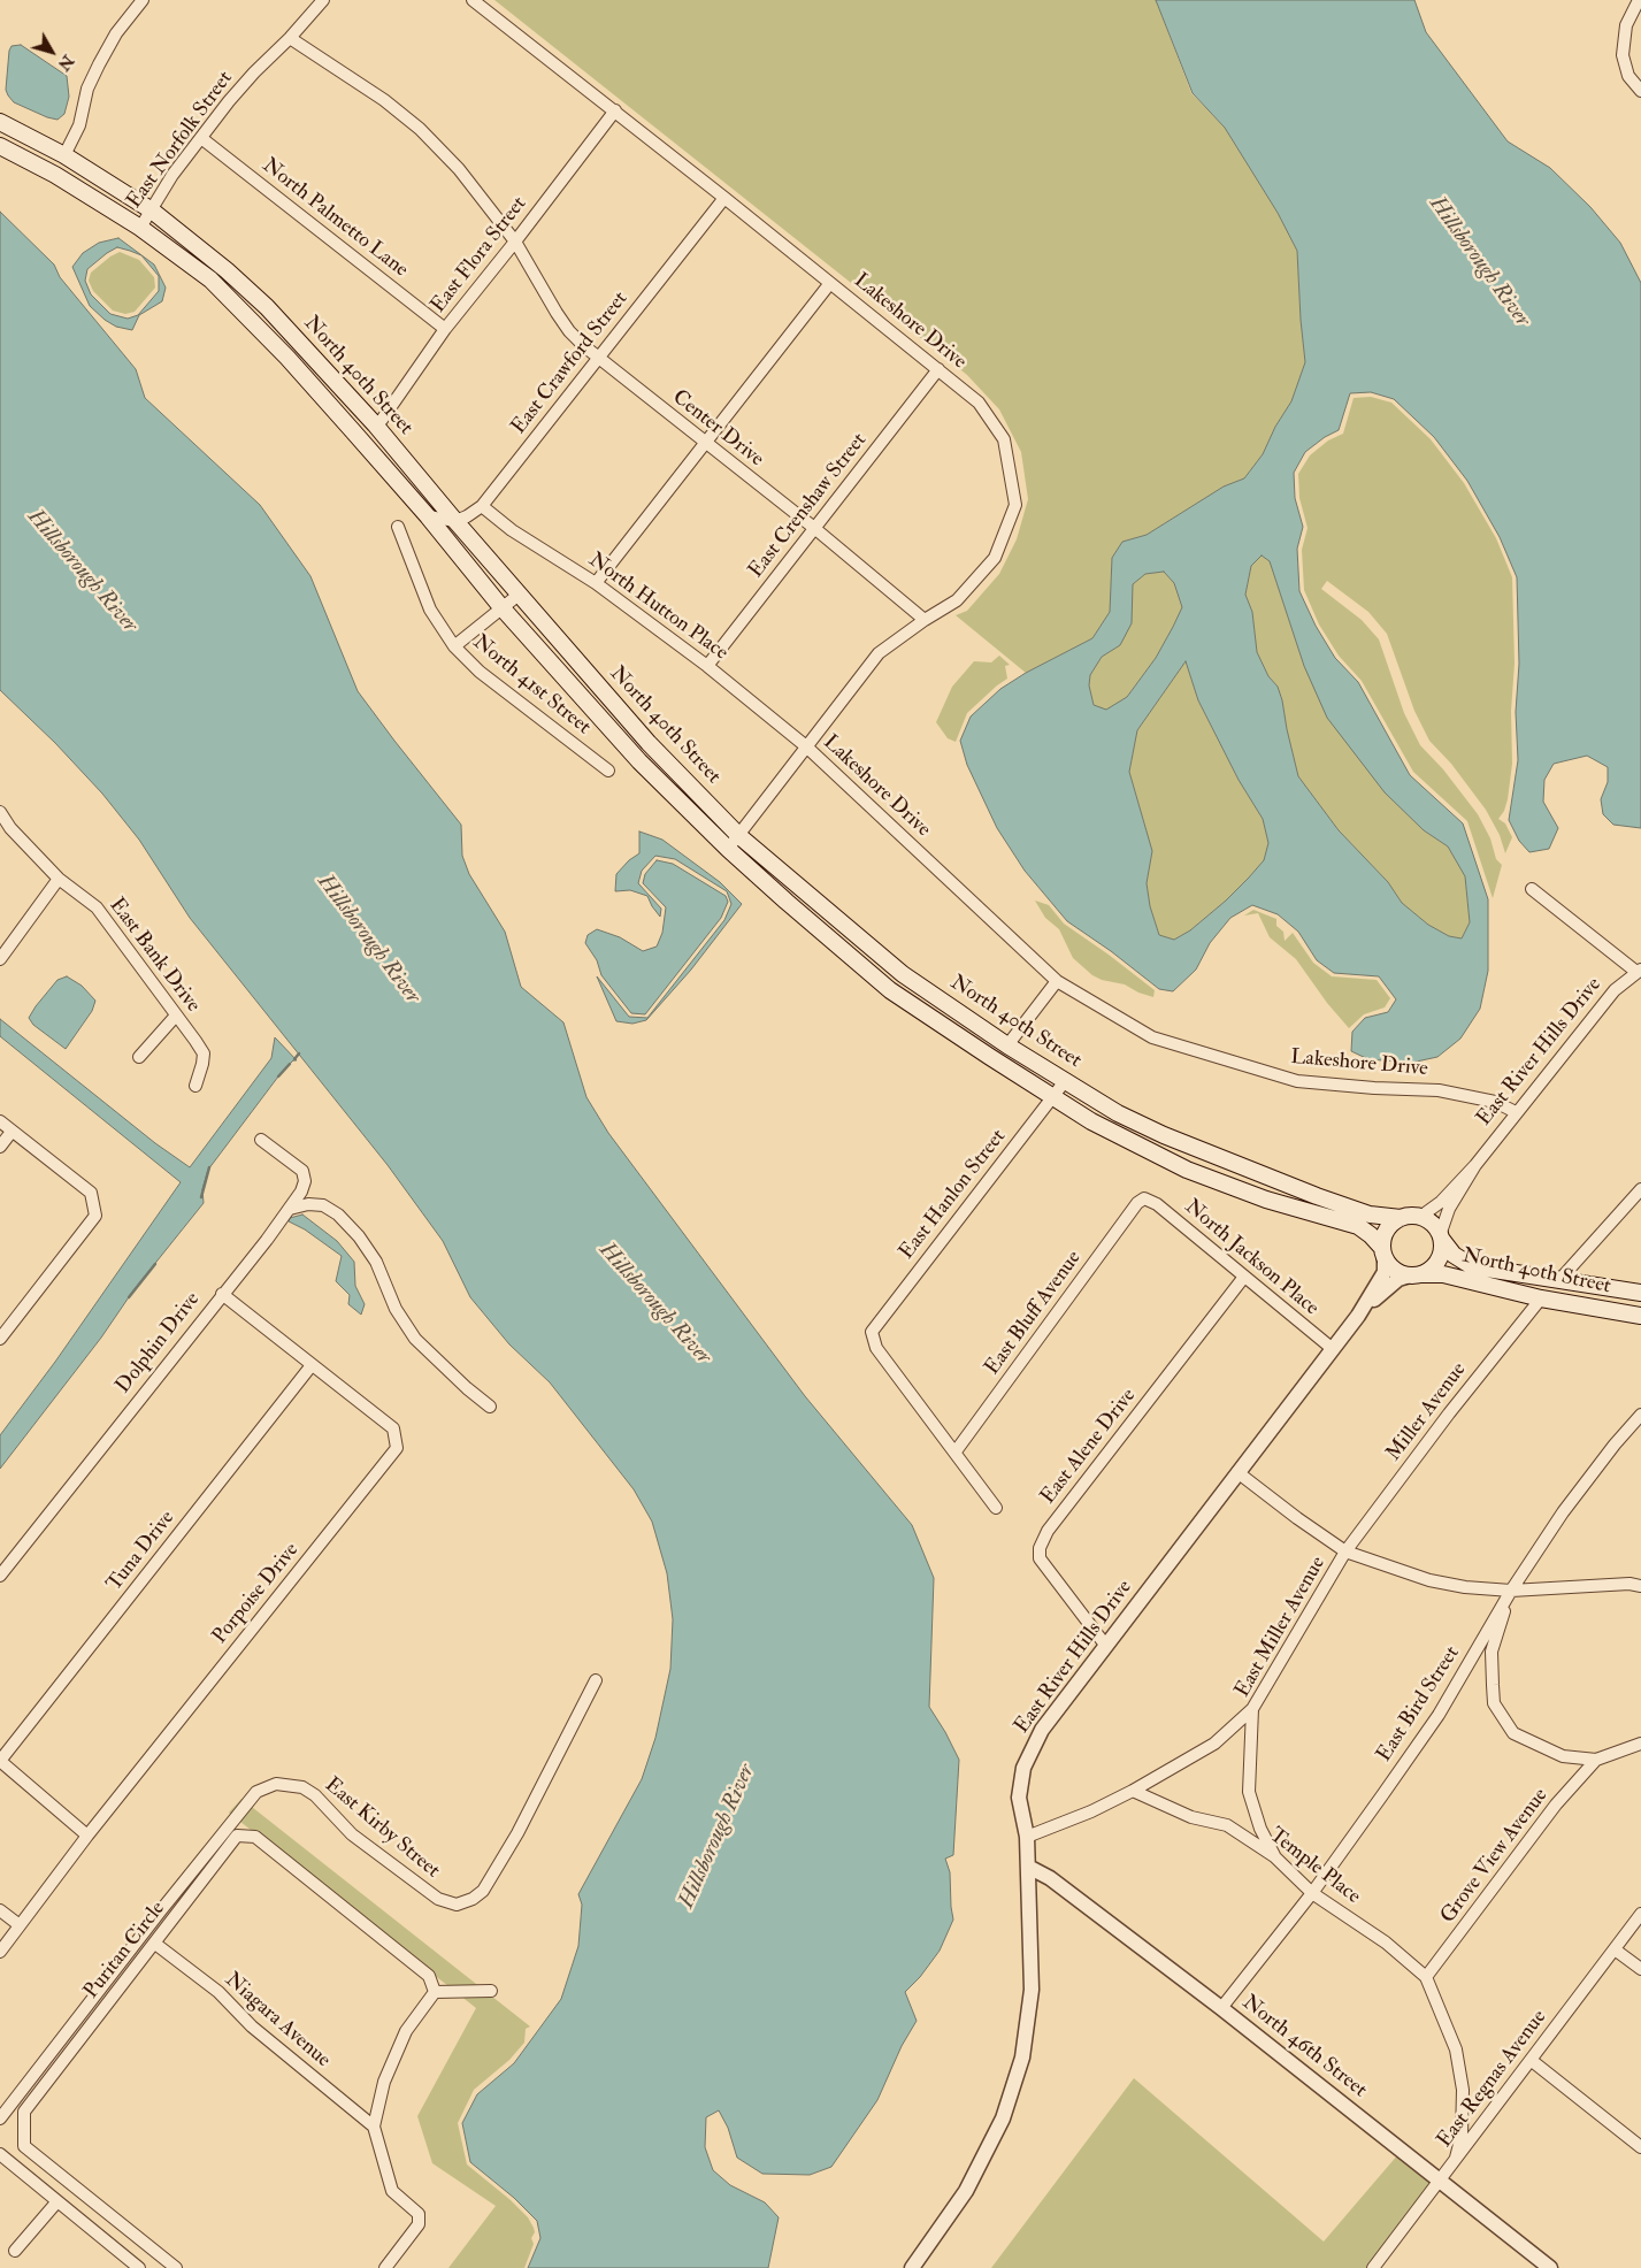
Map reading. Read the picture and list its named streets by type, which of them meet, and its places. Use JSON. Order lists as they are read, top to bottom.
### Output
{
  "streets": {
    "main road": ["North 40th Street"],
    "street": [
      "East Norfolk Street",
      "North Palmetto Lane",
      "East Flora Street",
      "Lakeshore Drive",
      "East Crawford Street",
      "Center Drive",
      "East Crenshaw Street",
      "North Hutton Place",
      "North 41st Street",
      "East Bank Drive",
      "East River Hills Drive",
      "East Hanlon Street",
      "North Jackson Place",
      "East Bluff Avenue",
      "Dolphin Drive",
      "Miller Avenue",
      "East Alene Drive",
      "Tuna Drive",
      "Porpoise Drive",
      "East Miller Avenue",
      "East Bird Street",
      "East Kirby Street",
      "Grove View Avenue",
      "Temple Place",
      "Puritan Circle",
      "Niagara Avenue",
      "North 46th Street",
      "East Regnas Avenue"
    ]
  },
  "crossings": [
    ["East Norfolk Street", "North Palmetto Lane"],
    ["East Norfolk Street", "North 40th Street"],
    ["East Norfolk Street", "Center Drive"],
    ["North Palmetto Lane", "East Flora Street"],
    ["East Flora Street", "Lakeshore Drive"],
    ["East Flora Street", "North 40th Street"],
    ["East Flora Street", "Center Drive"],
    ["Lakeshore Drive", "East Crawford Street"],
    ["Lakeshore Drive", "Center Drive"],
    ["Lakeshore Drive", "East Crenshaw Street"],
    ["Lakeshore Drive", "North Hutton Place"],
    ["Lakeshore Drive", "East River Hills Drive"],
    ["East Crawford Street", "North 40th Street"],
    ["East Crawford Street", "Center Drive"],
    ["East Crawford Street", "North Hutton Place"],
    ["North 40th Street", "East River Hills Drive"],
    ["North 40th Street", "East Hanlon Street"],
    ["North 40th Street", "Miller Avenue"],
    ["Center Drive", "East Crenshaw Street"],
    ["East Crenshaw Street", "North Hutton Place"],
    ["East River Hills Drive", "North Jackson Place"],
    ["East River Hills Drive", "East Alene Drive"],
    ["East River Hills Drive", "North 46th Street"],
    ["East Hanlon Street", "East Bluff Avenue"],
    ["North Jackson Place", "East Bluff Avenue"],
    ["North Jackson Place", "East Alene Drive"],
    ["Dolphin Drive", "Porpoise Drive"],
    ["Miller Avenue", "East Miller Avenue"],
    ["Tuna Drive", "Porpoise Drive"],
    ["East Miller Avenue", "Temple Place"],
    ["East Bird Street", "Temple Place"],
    ["East Bird Street", "North 46th Street"],
    ["Grove View Avenue", "Temple Place"],
    ["Temple Place", "East Regnas Avenue"],
    ["Puritan Circle", "Niagara Avenue"],
    ["North 46th Street", "East Regnas Avenue"]
  ],
  "water": ["Hillsborough River"],
  "north": "bottom right"
}
